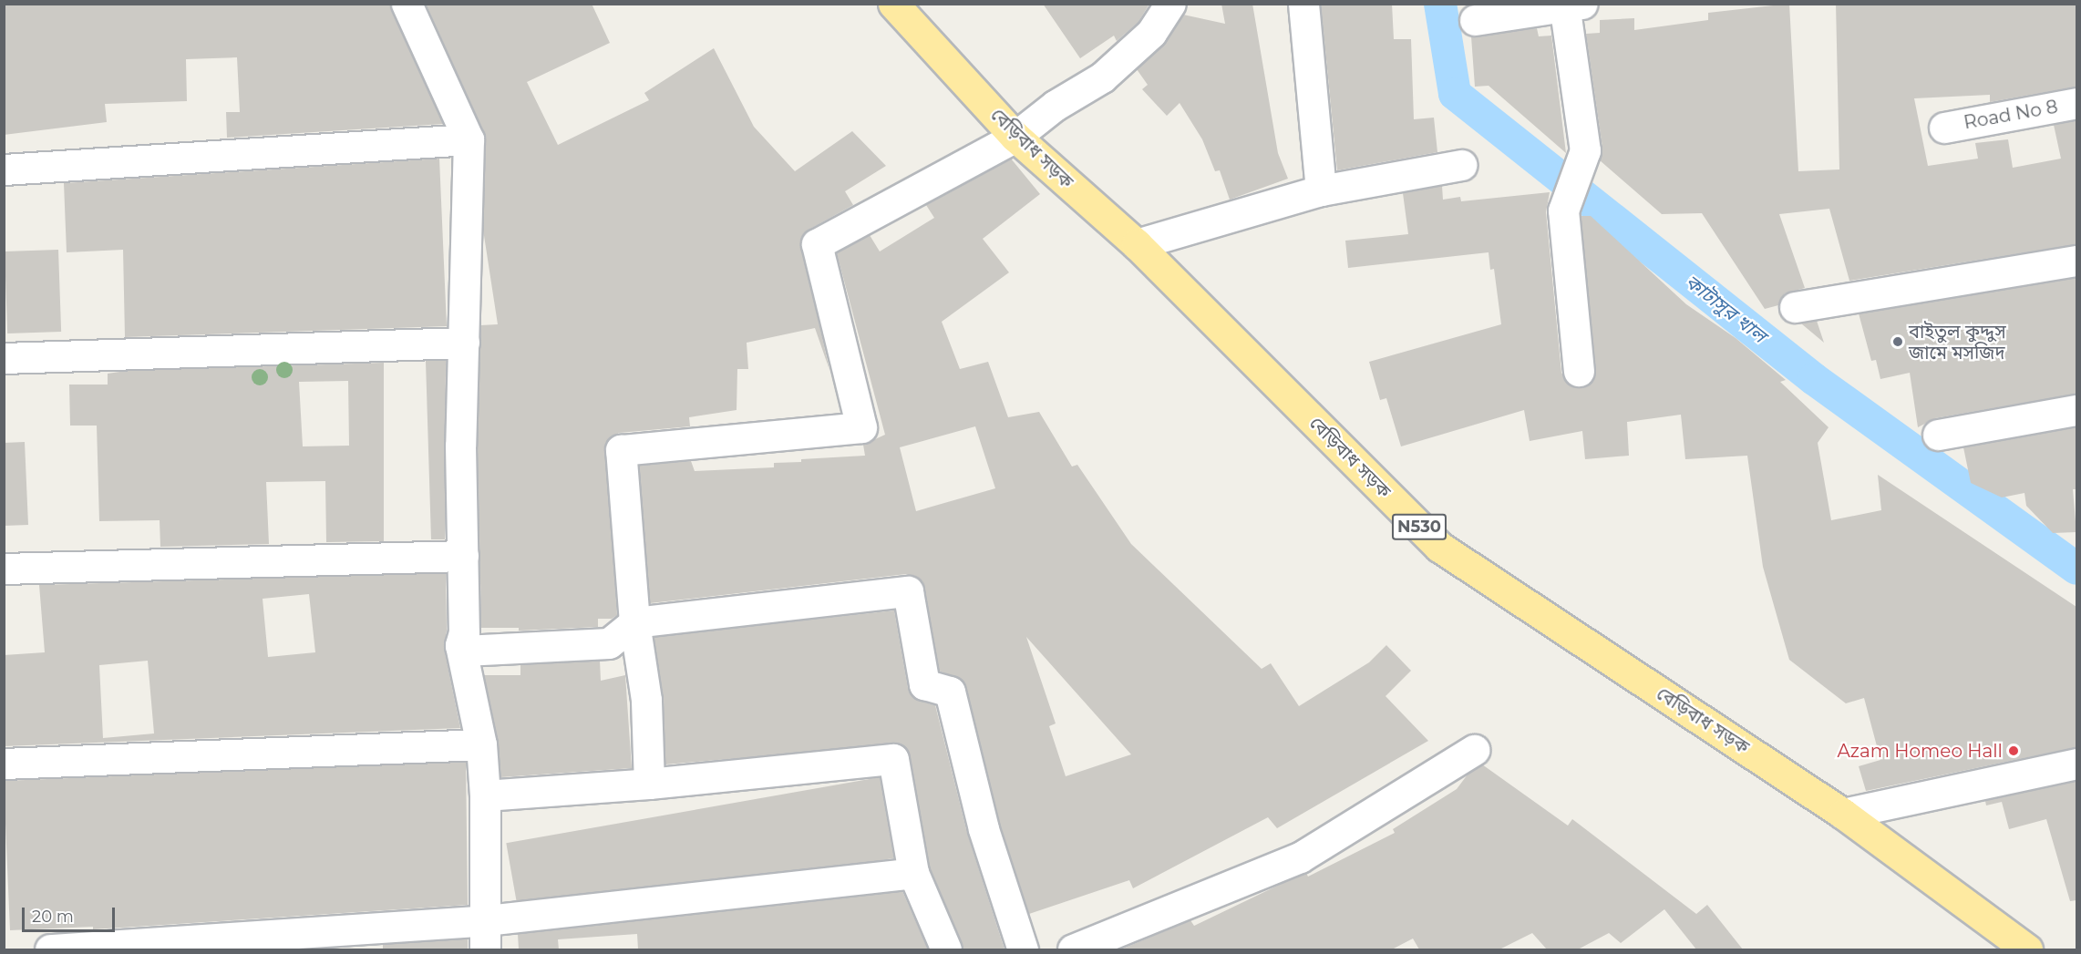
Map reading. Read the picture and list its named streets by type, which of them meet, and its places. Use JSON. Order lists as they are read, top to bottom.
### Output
{
  "streets": {
    "highway": ["বেড়িবাধ সড়ক", "N530"],
    "street": ["Road No 8"]
  },
  "water": ["কাটাসুর খাল"],
  "places": ["বাইতুল কুদ্দুস জামে মসজিদ", "Azam Homeo Hall"],
  "scale_bar": "20 m"
}
